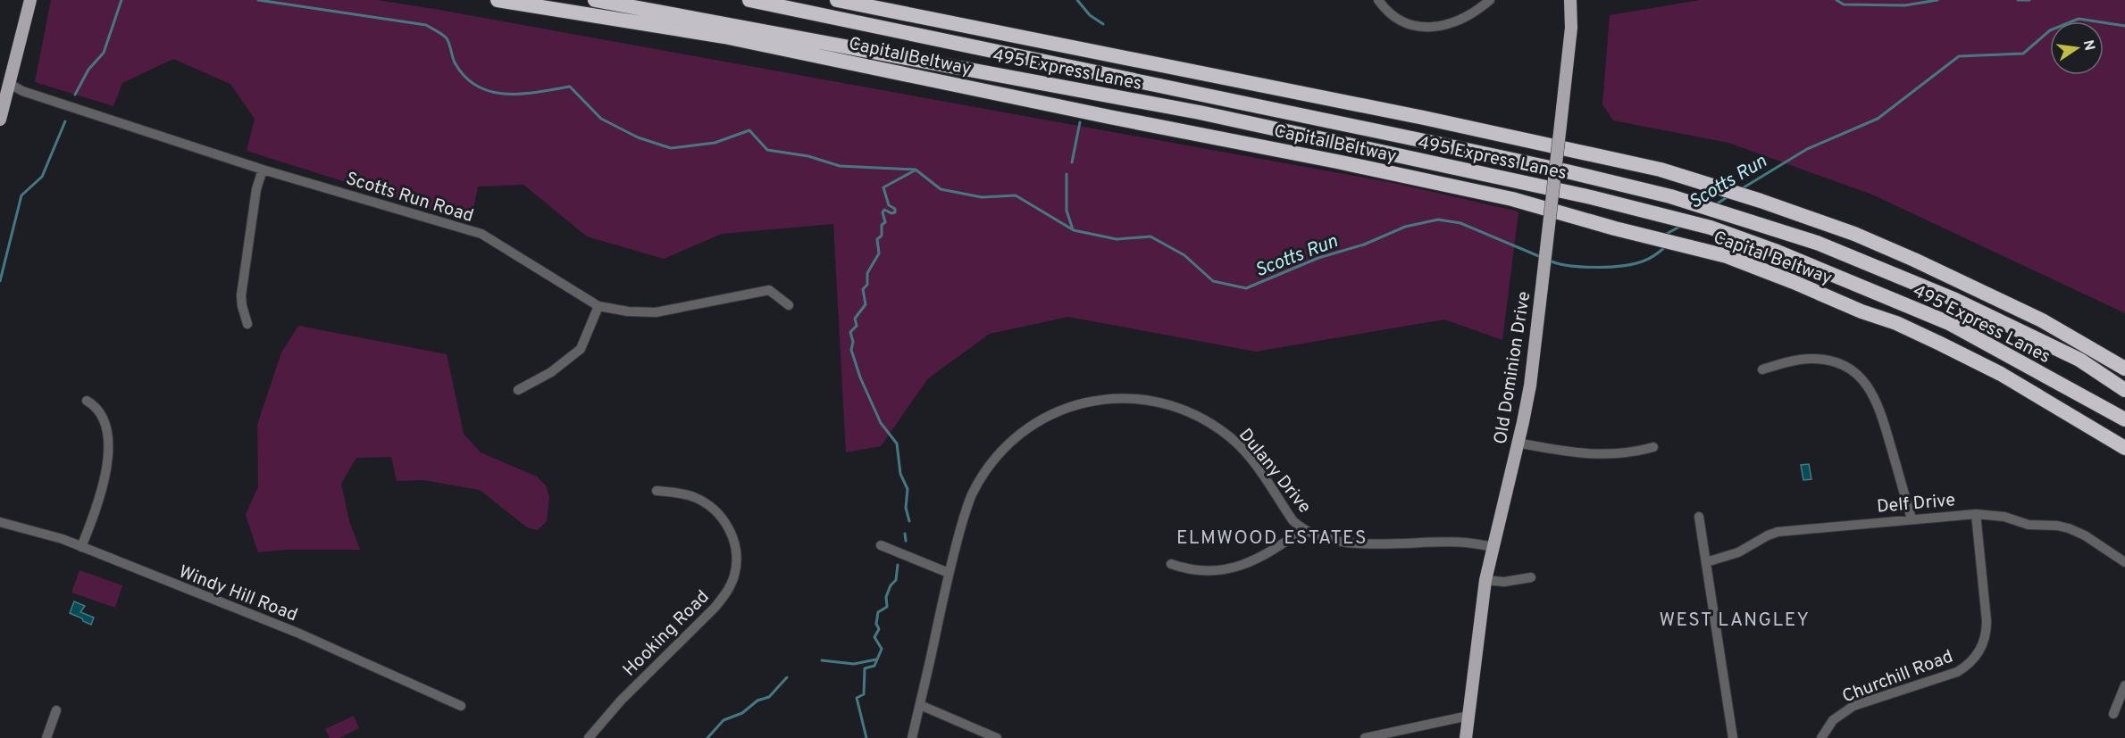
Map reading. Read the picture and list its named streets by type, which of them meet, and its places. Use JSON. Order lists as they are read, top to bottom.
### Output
{
  "streets": {
    "highway": ["Capital Beltway", "495 Express Lanes"],
    "main road": ["Old Dominion Drive"],
    "street": [
      "Scotts Run Road",
      "Dulany Drive",
      "Delf Drive",
      "Windy Hill Road",
      "Hooking Road",
      "Churchill Road"
    ]
  },
  "crossings": [
    ["Old Dominion Drive", "Dulany Drive"],
    ["Delf Drive", "Churchill Road"]
  ],
  "districts": ["ELMWOOD ESTATES", "WEST LANGLEY"],
  "water": ["Scotts Run"],
  "north": "right"
}
